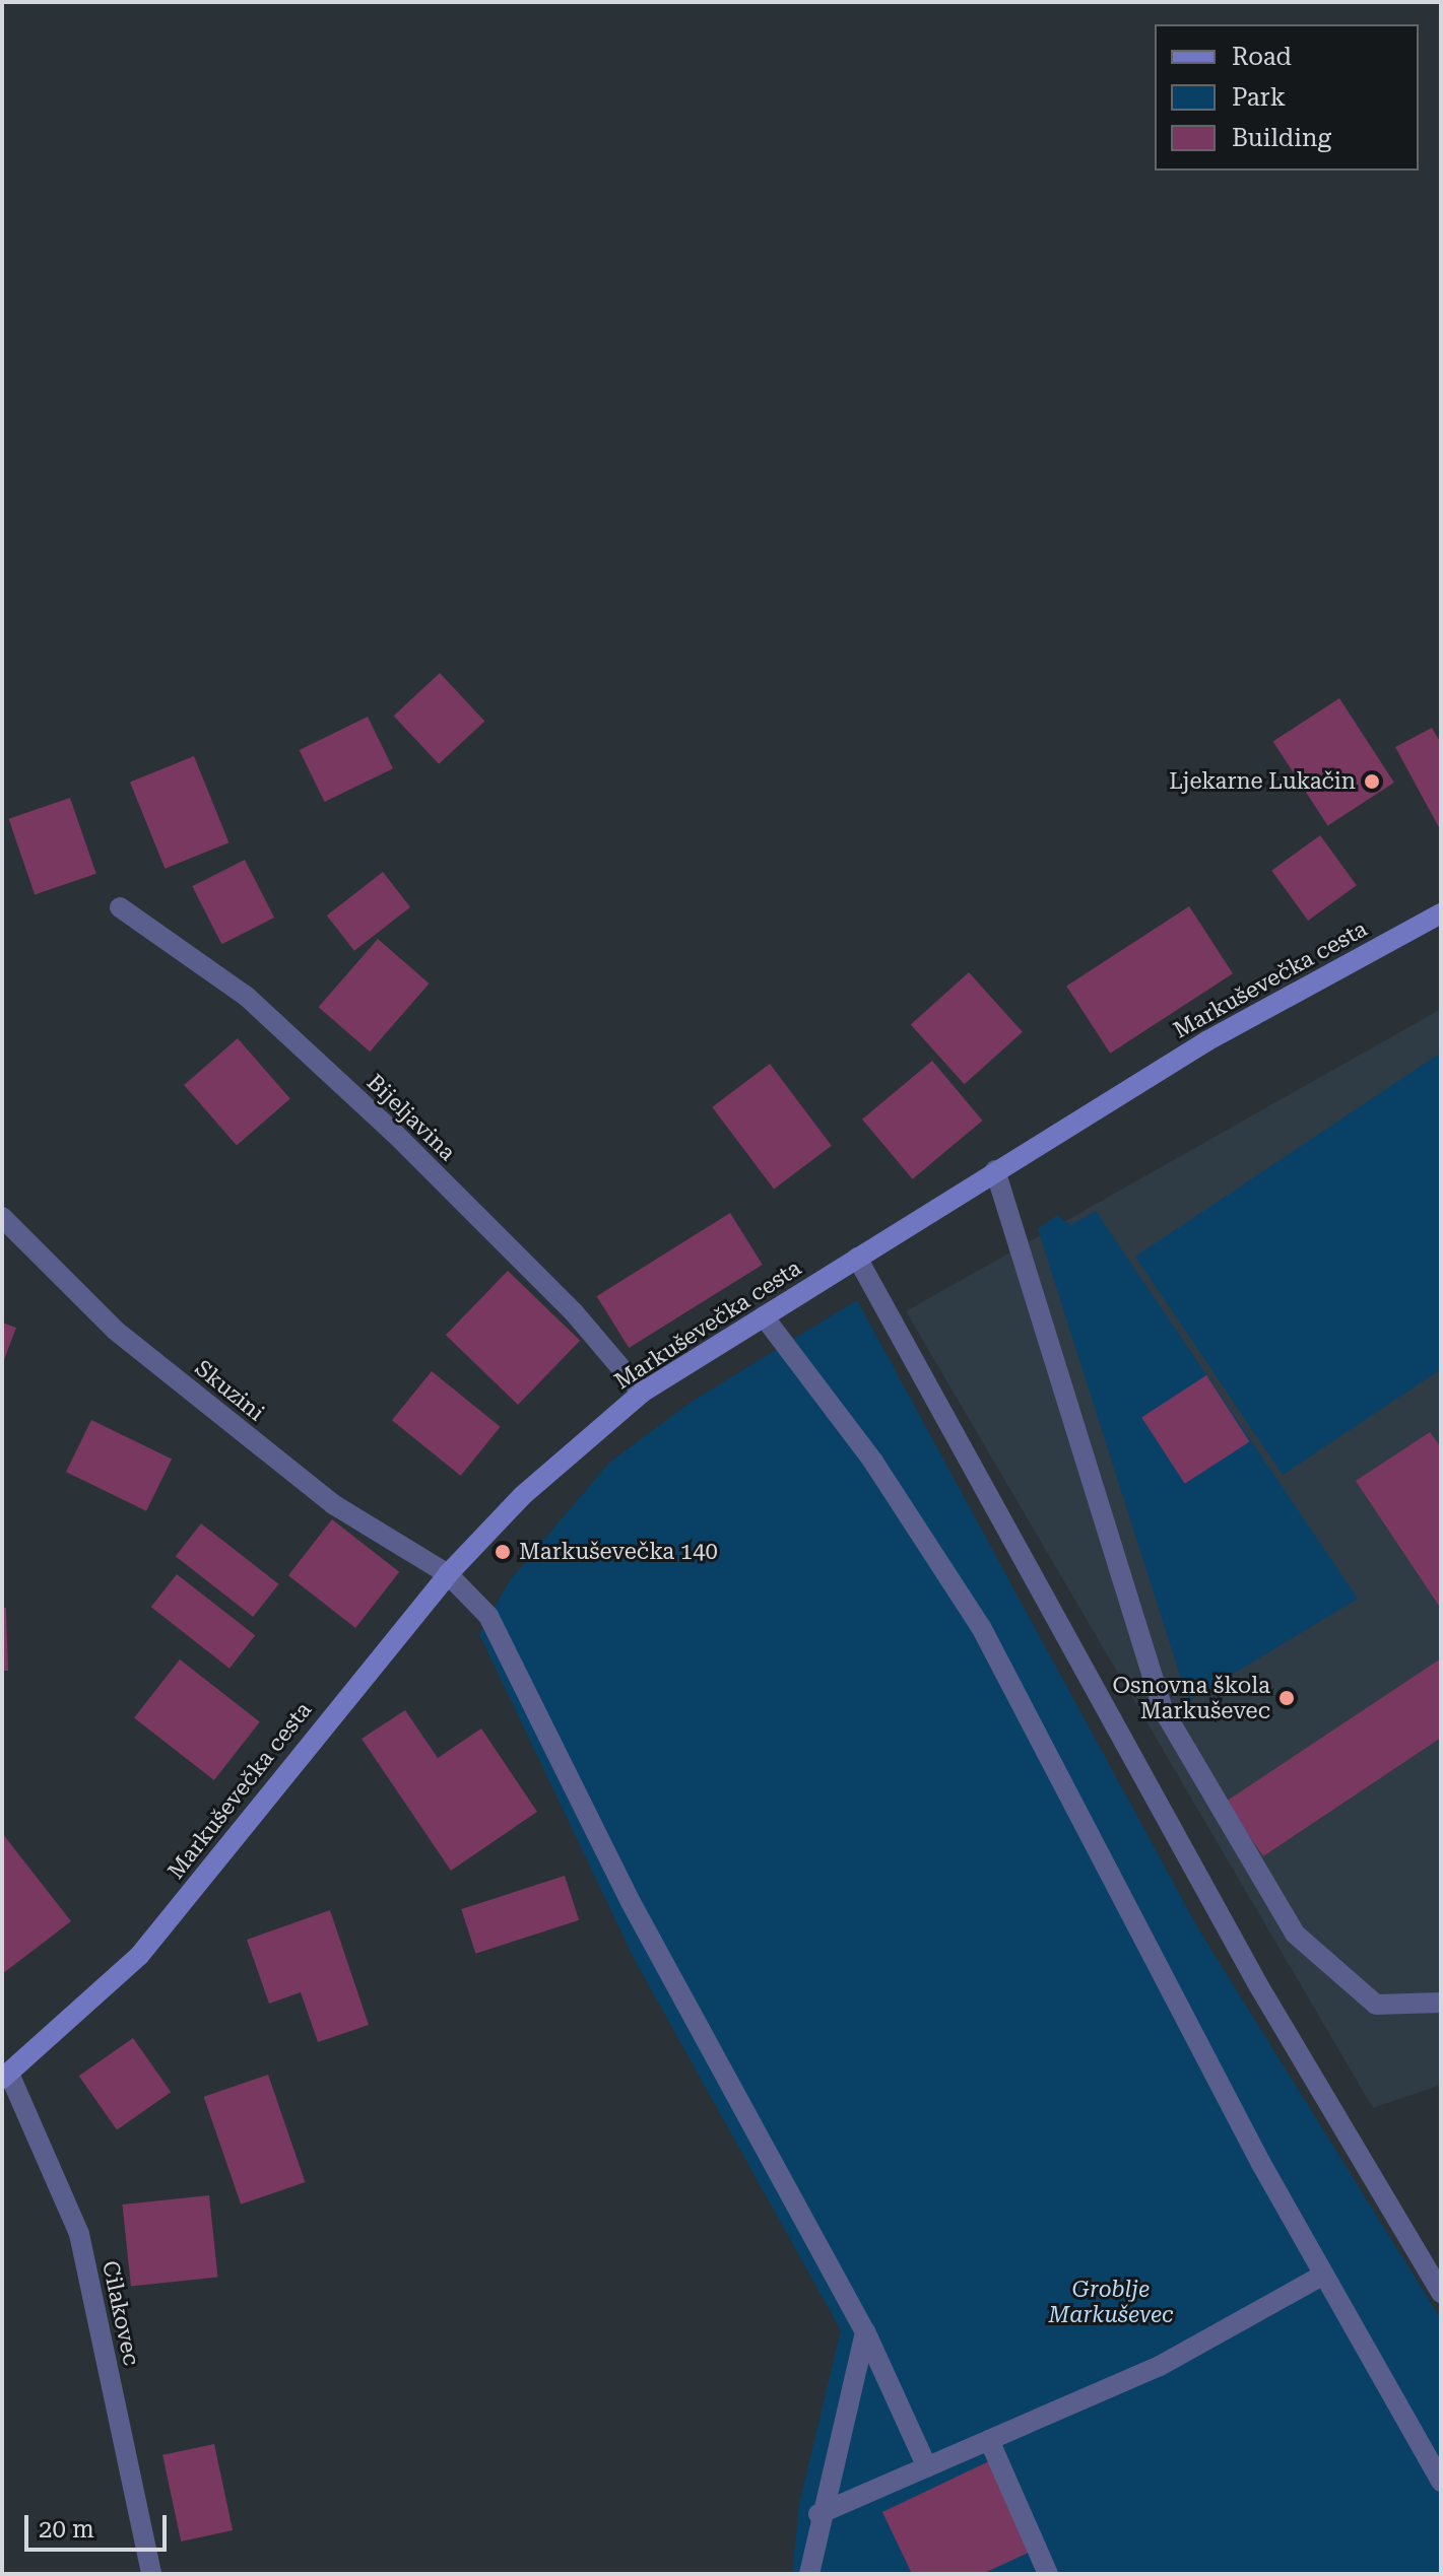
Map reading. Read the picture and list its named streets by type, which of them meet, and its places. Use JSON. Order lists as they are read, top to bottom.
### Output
{
  "streets": {
    "main road": ["Markuševečka cesta"],
    "street": ["Bijeljavina", "Skuzini", "Cilakovec"]
  },
  "crossings": [
    ["Markuševečka cesta", "Bijeljavina"],
    ["Markuševečka cesta", "Skuzini"],
    ["Markuševečka cesta", "Cilakovec"]
  ],
  "parks": ["Groblje Markuševec"],
  "places": ["Ljekarne Lukačin", "Markuševečka 140", "Osnovna škola Markuševec"],
  "legend": ["Road", "Park", "Building"],
  "scale_bar": "20 m"
}
